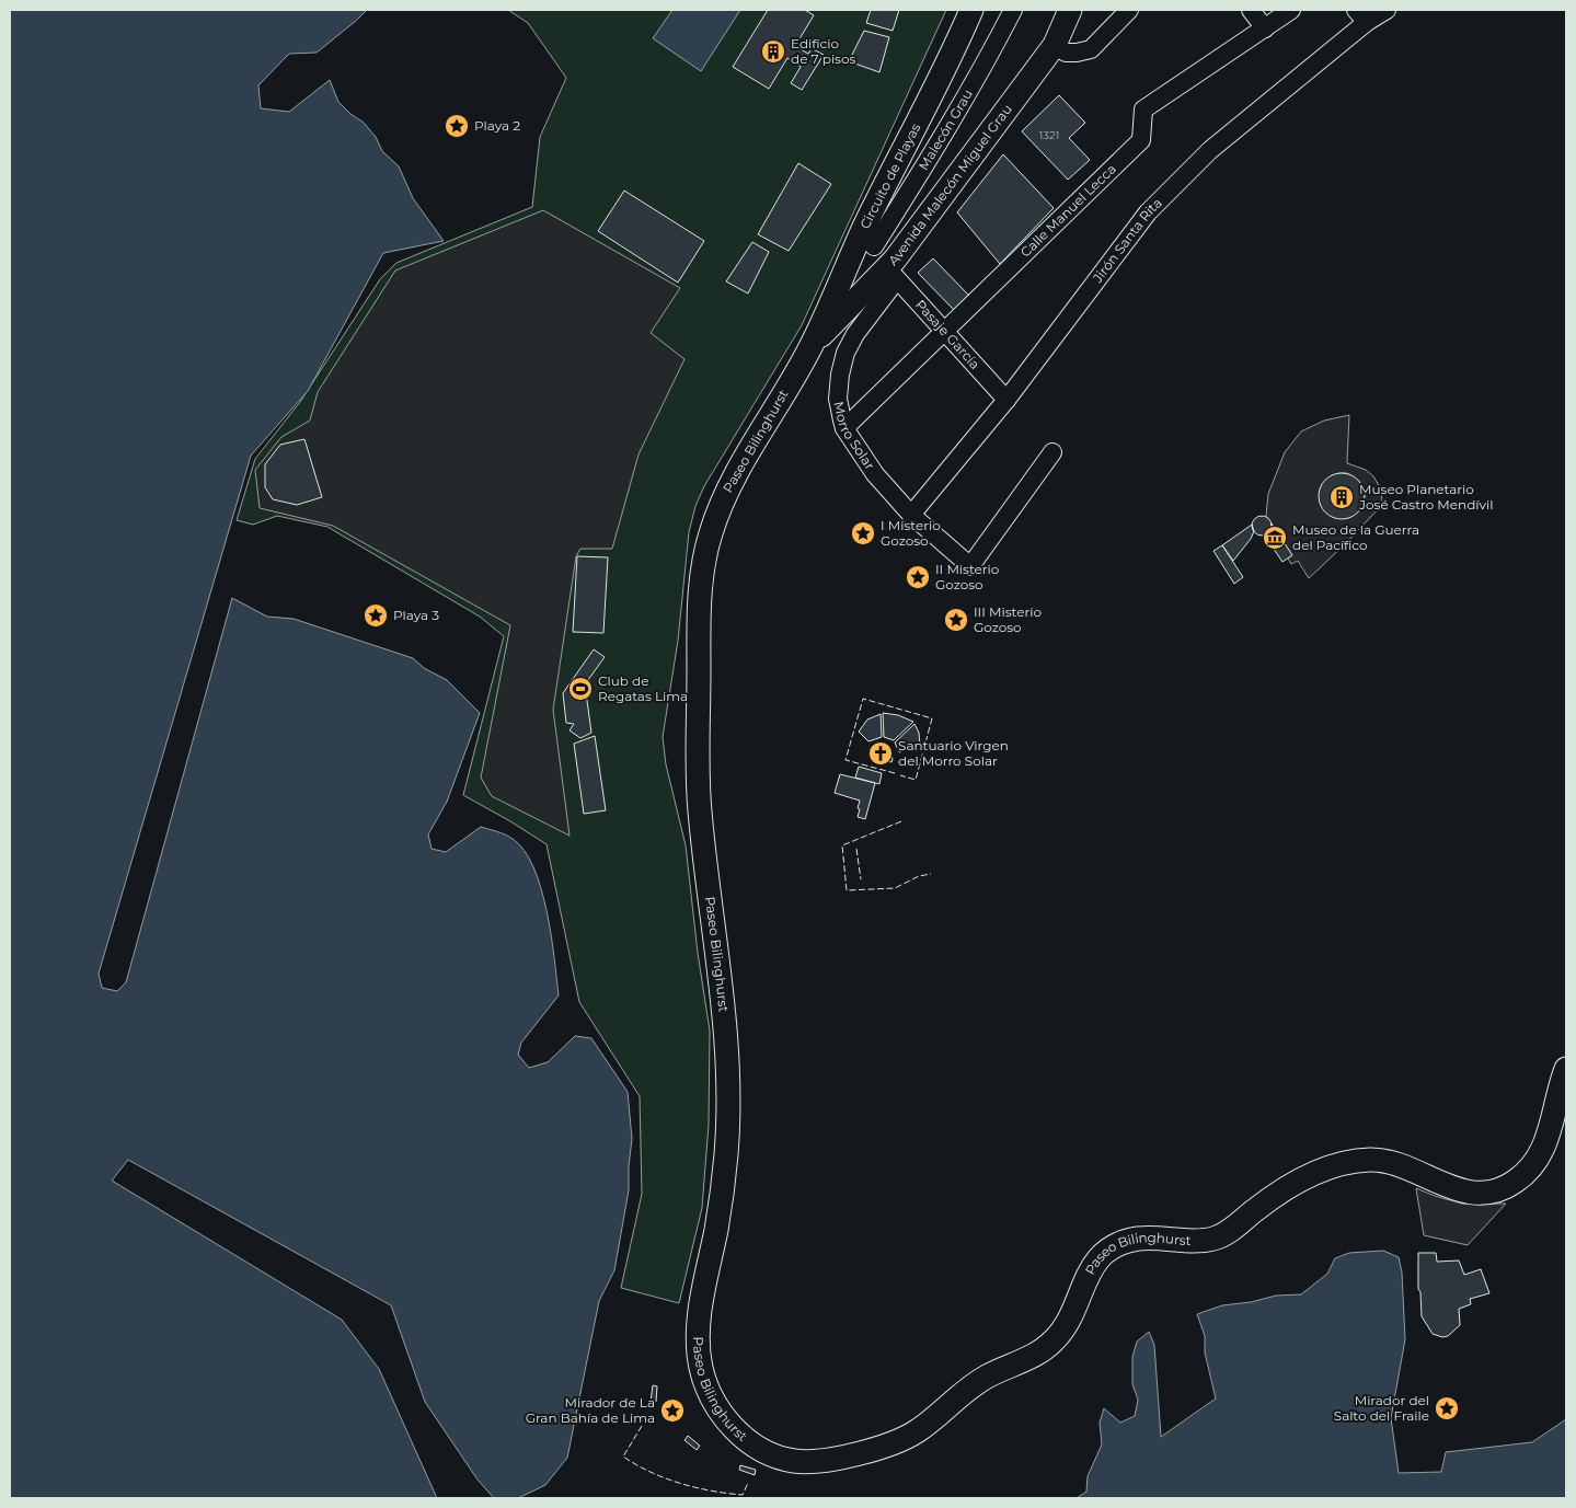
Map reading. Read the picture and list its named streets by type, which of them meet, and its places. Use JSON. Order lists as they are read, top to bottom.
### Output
{
  "streets": {
    "main road": ["Circuito de Playas", "Avenida Malecón Miguel Grau", "Paseo Bilinghurst"],
    "street": [
      "Malecón Grau",
      "Calle Manuel Lecca",
      "Jirón Santa Rita",
      "Pasaje García",
      "Morro Solar"
    ]
  },
  "crossings": [
    ["Malecón Grau", "Circuito de Playas"],
    ["Circuito de Playas", "Avenida Malecón Miguel Grau"],
    ["Circuito de Playas", "Paseo Bilinghurst"],
    ["Avenida Malecón Miguel Grau", "Pasaje García"],
    ["Avenida Malecón Miguel Grau", "Morro Solar"],
    ["Avenida Malecón Miguel Grau", "Paseo Bilinghurst"],
    ["Calle Manuel Lecca", "Pasaje García"],
    ["Calle Manuel Lecca", "Morro Solar"],
    ["Jirón Santa Rita", "Pasaje García"],
    ["Jirón Santa Rita", "Morro Solar"],
    ["Pasaje García", "Morro Solar"]
  ],
  "places": {
    "building": ["Edificio de 7 pisos", "Museo Planetario José Castro Mendívil"],
    "place": [
      "Playa 2",
      "I Misterio Gozoso",
      "II Misterio Gozoso",
      "Playa 3",
      "III Misterio Gozoso",
      "Mirador del Salto del Fraile",
      "Mirador de La Gran Bahía de Lima"
    ],
    "museum": ["Museo de la Guerra del Pacífico"],
    "sports": ["Club de Regatas Lima"],
    "church": ["Santuario Virgen del Morro Solar"]
  },
  "house_numbers": ["1321"]
}
